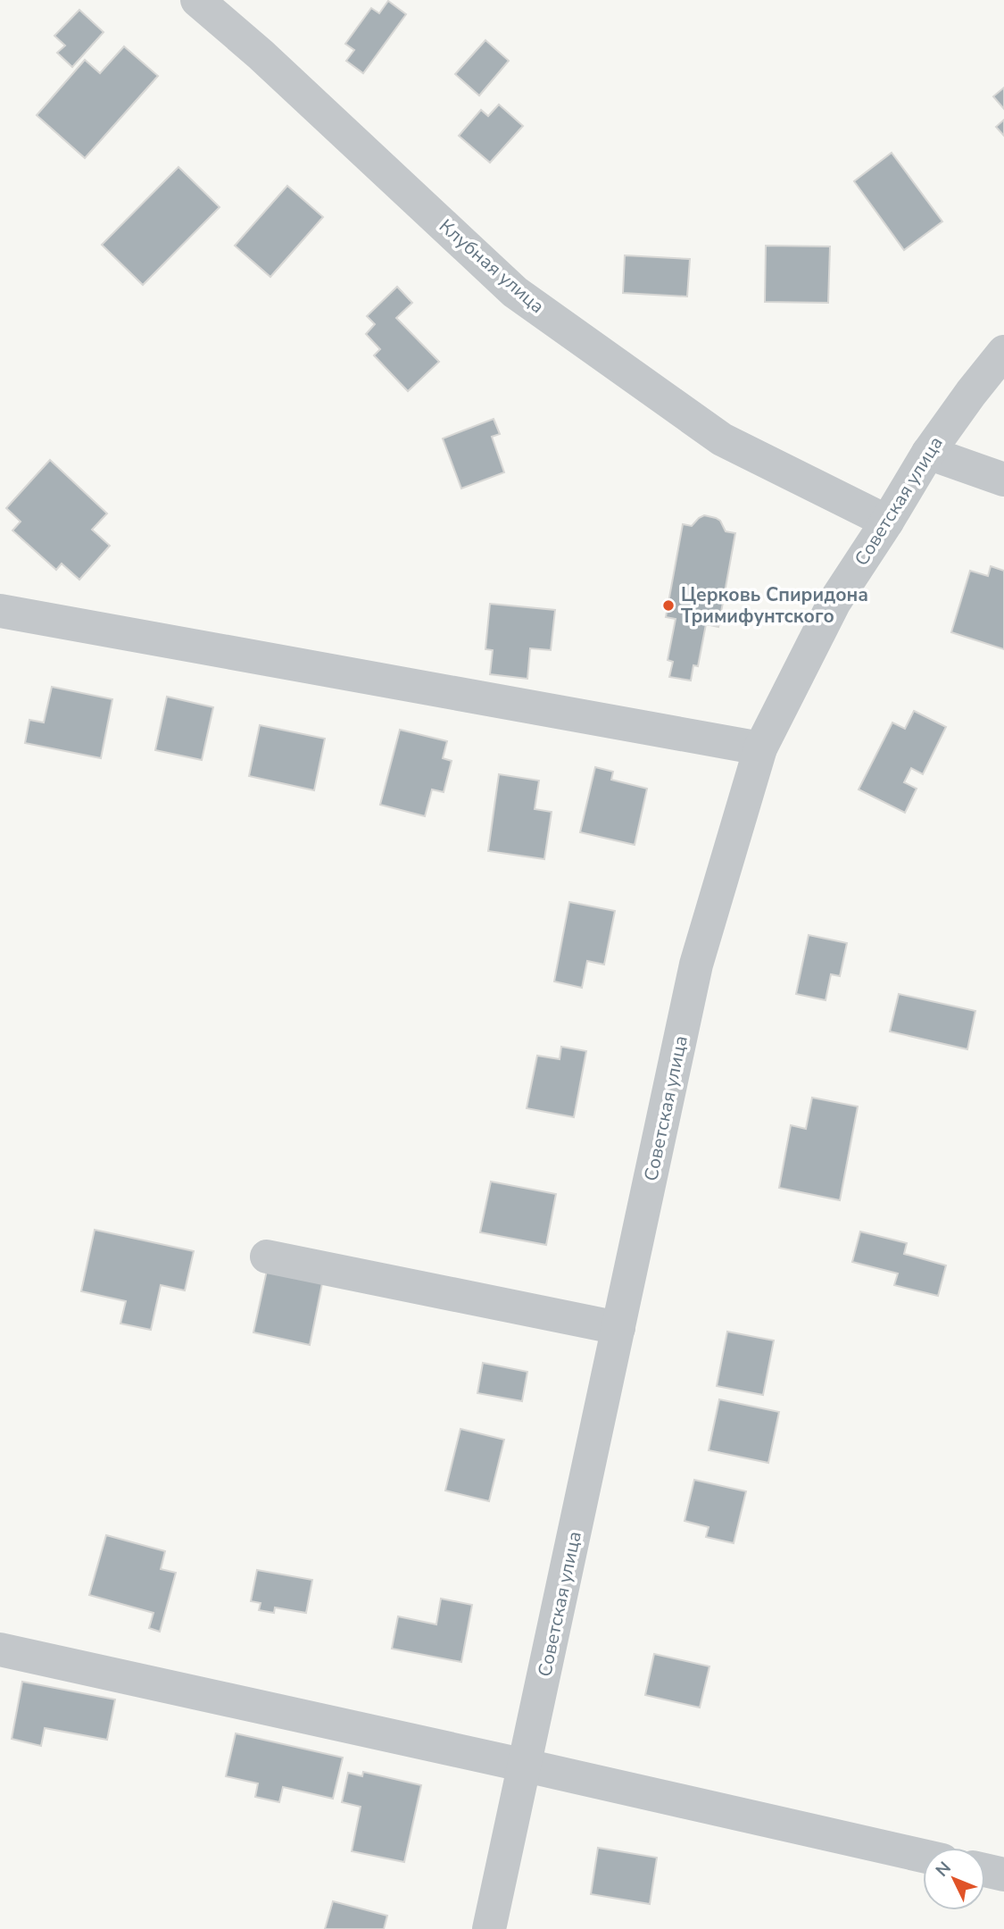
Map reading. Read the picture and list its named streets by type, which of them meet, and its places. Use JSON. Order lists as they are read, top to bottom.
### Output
{
  "streets": {
    "street": ["Клубная улица", "Советская улица"]
  },
  "crossings": [
    ["Клубная улица", "Советская улица"]
  ],
  "places": ["Церковь Спиридона Тримифунтского"],
  "north": "top left"
}
